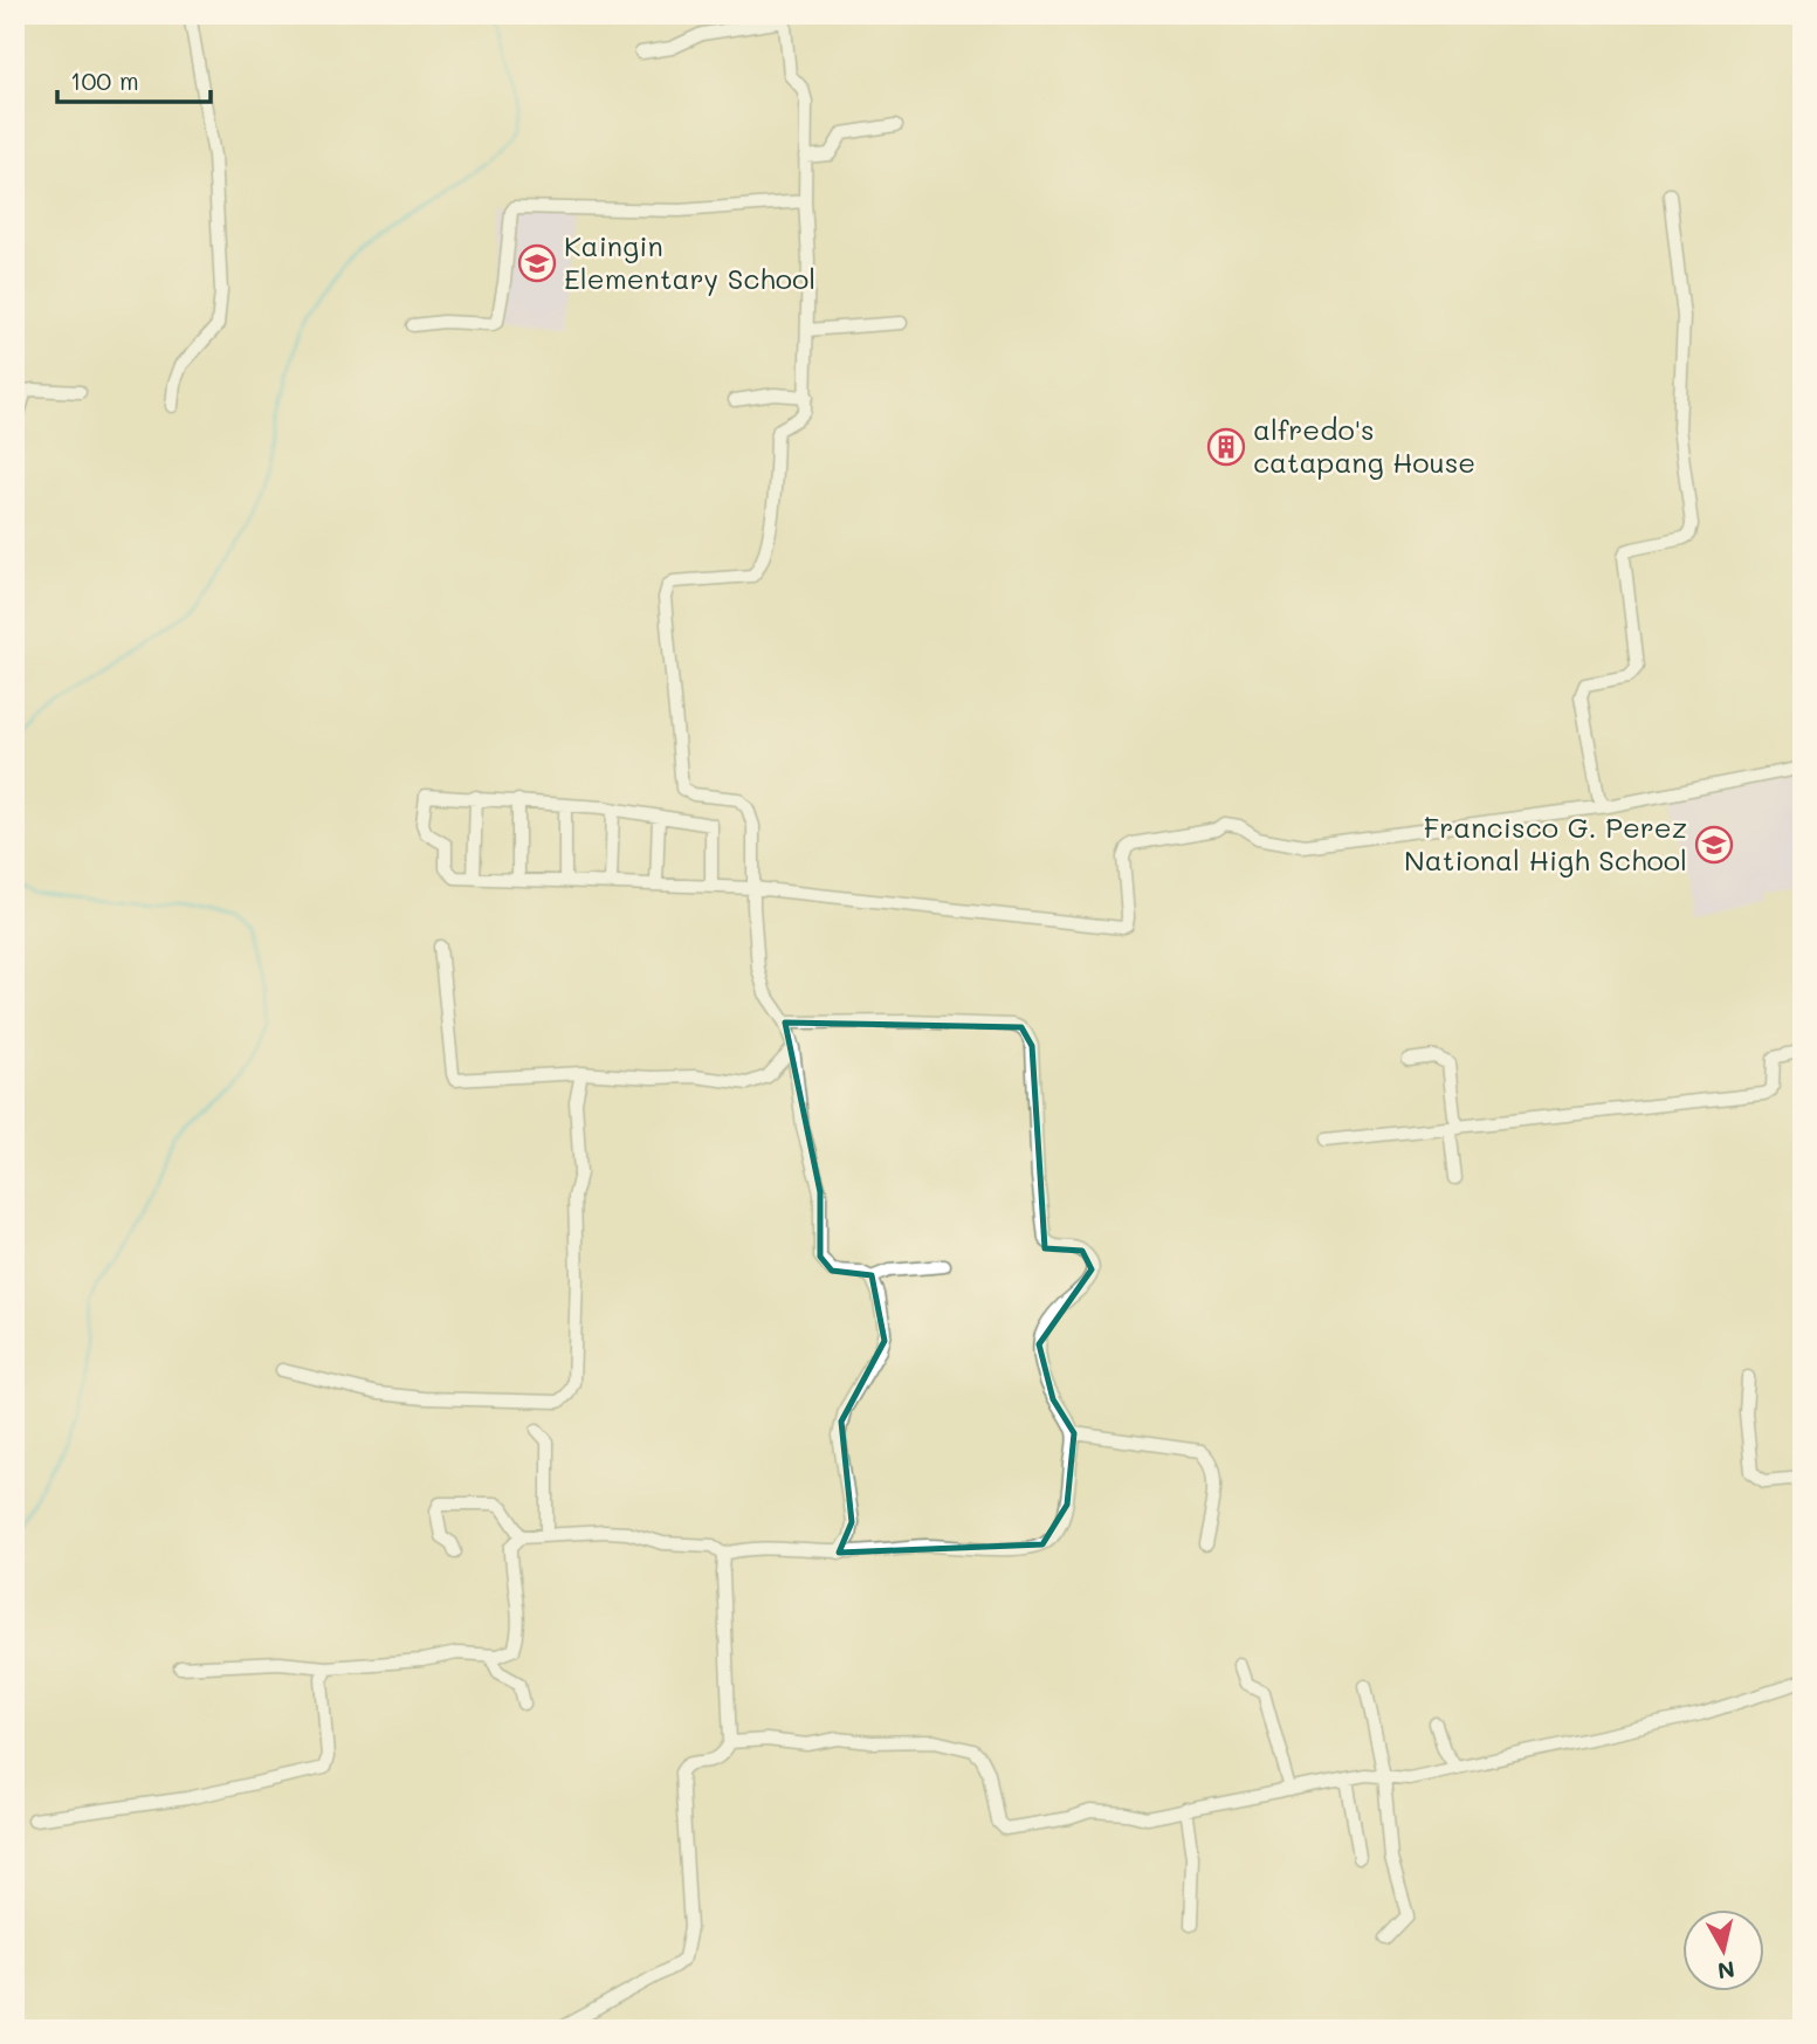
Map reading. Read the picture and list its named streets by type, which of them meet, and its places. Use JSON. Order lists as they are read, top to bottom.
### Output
{
  "places": {
    "school or university": ["Kaingin Elementary School", "Francisco G. Perez National High School"],
    "building": ["alfredo's catapang House"]
  },
  "scale_bar": "100 m",
  "north": "bottom"
}
